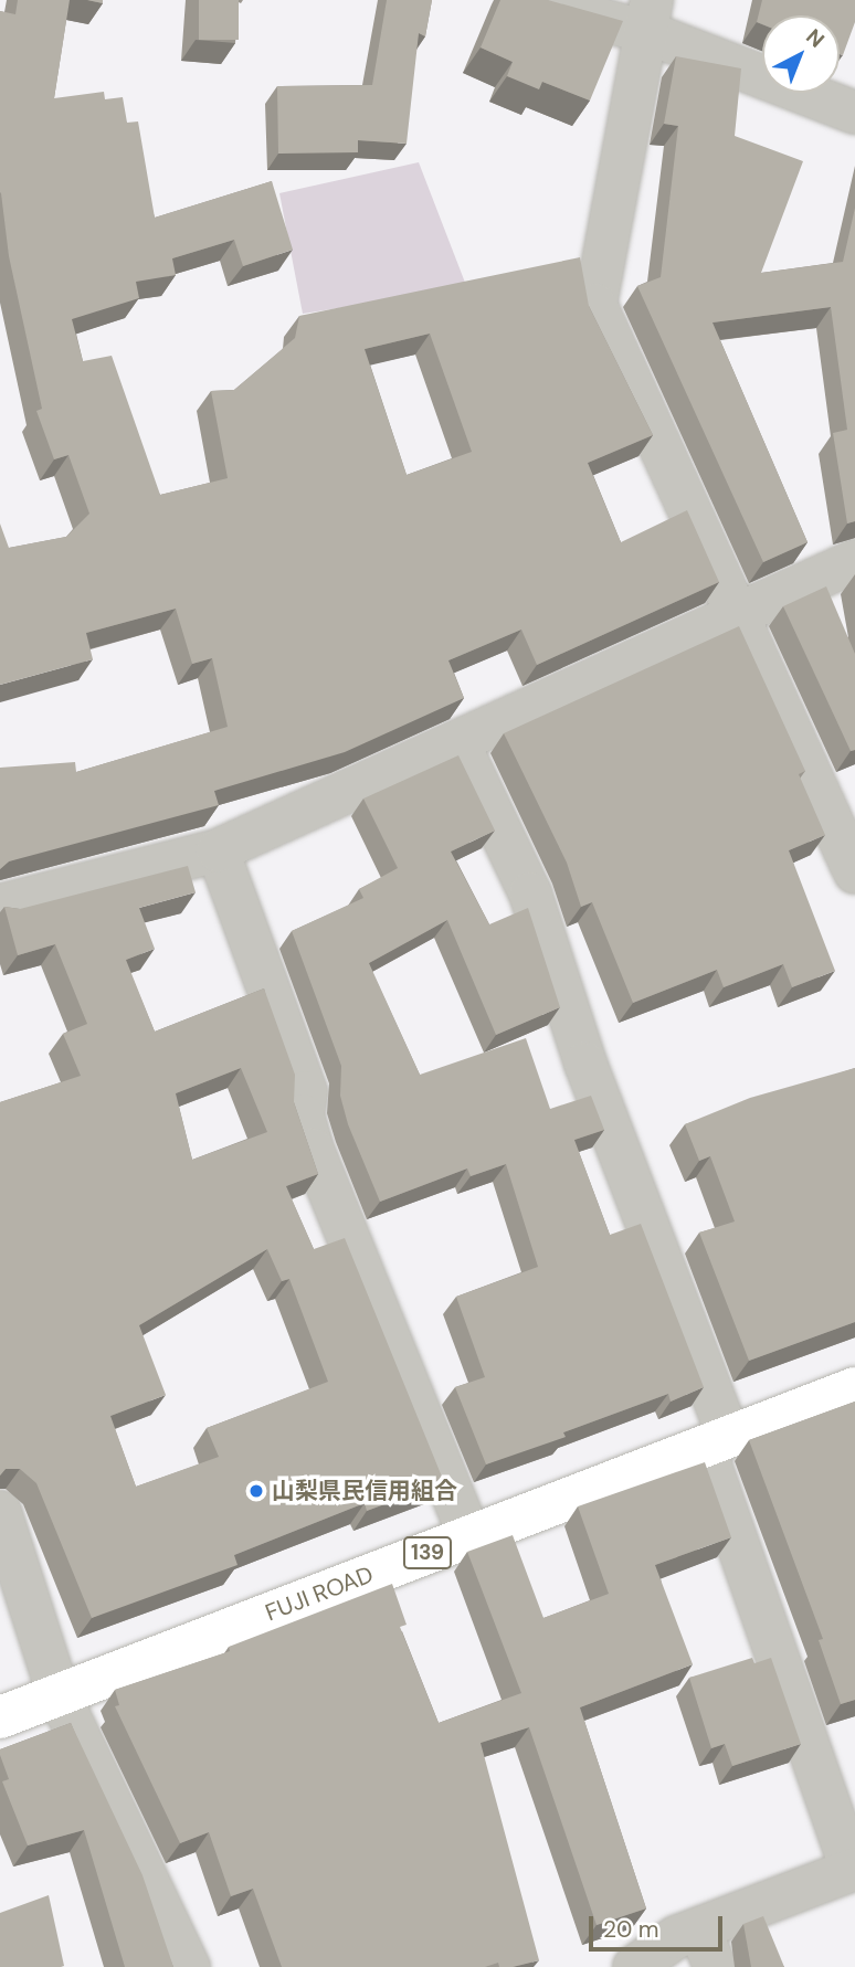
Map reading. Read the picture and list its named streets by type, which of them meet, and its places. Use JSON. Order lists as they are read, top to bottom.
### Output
{
  "streets": {
    "highway": ["139", "FUJI ROAD"]
  },
  "places": ["山梨県民信用組合"],
  "scale_bar": "20 m",
  "north": "top right"
}
